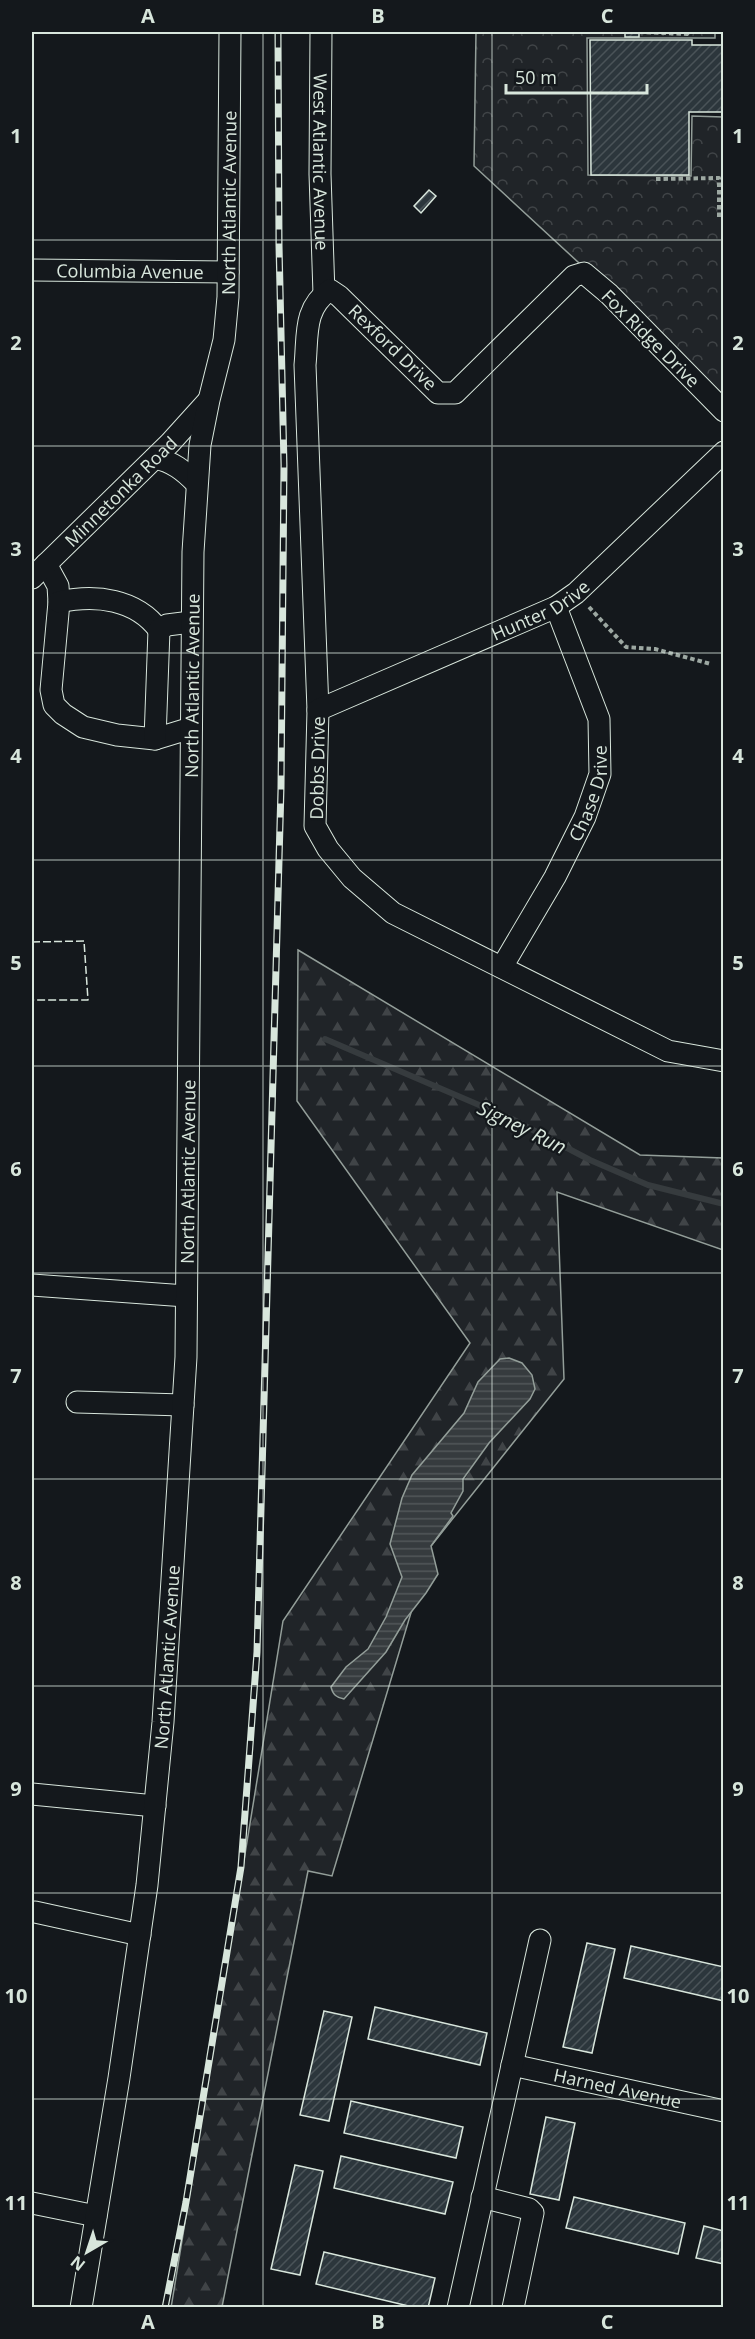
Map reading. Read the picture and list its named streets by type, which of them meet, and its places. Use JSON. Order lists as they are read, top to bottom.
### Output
{
  "streets": {
    "street": [
      "West Atlantic Avenue",
      "North Atlantic Avenue",
      "Columbia Avenue",
      "Fox Ridge Drive",
      "Rexford Drive",
      "Minnetonka Road",
      "Hunter Drive",
      "Dobbs Drive",
      "Chase Drive",
      "Harned Avenue"
    ]
  },
  "crossings": [
    ["West Atlantic Avenue", "Rexford Drive"],
    ["West Atlantic Avenue", "Dobbs Drive"],
    ["North Atlantic Avenue", "Columbia Avenue"],
    ["North Atlantic Avenue", "Minnetonka Road"],
    ["Fox Ridge Drive", "Rexford Drive"],
    ["Rexford Drive", "Dobbs Drive"],
    ["Hunter Drive", "Dobbs Drive"],
    ["Hunter Drive", "Chase Drive"],
    ["Dobbs Drive", "Chase Drive"]
  ],
  "water": ["Signey Run"],
  "scale_bar": "50 m",
  "north": "bottom left",
  "grid": {
    "columns": ["A", "B", "C"],
    "rows": [
      "1",
      "2",
      "3",
      "4",
      "5",
      "6",
      "7",
      "8",
      "9",
      "10",
      "11"
    ]
  }
}
